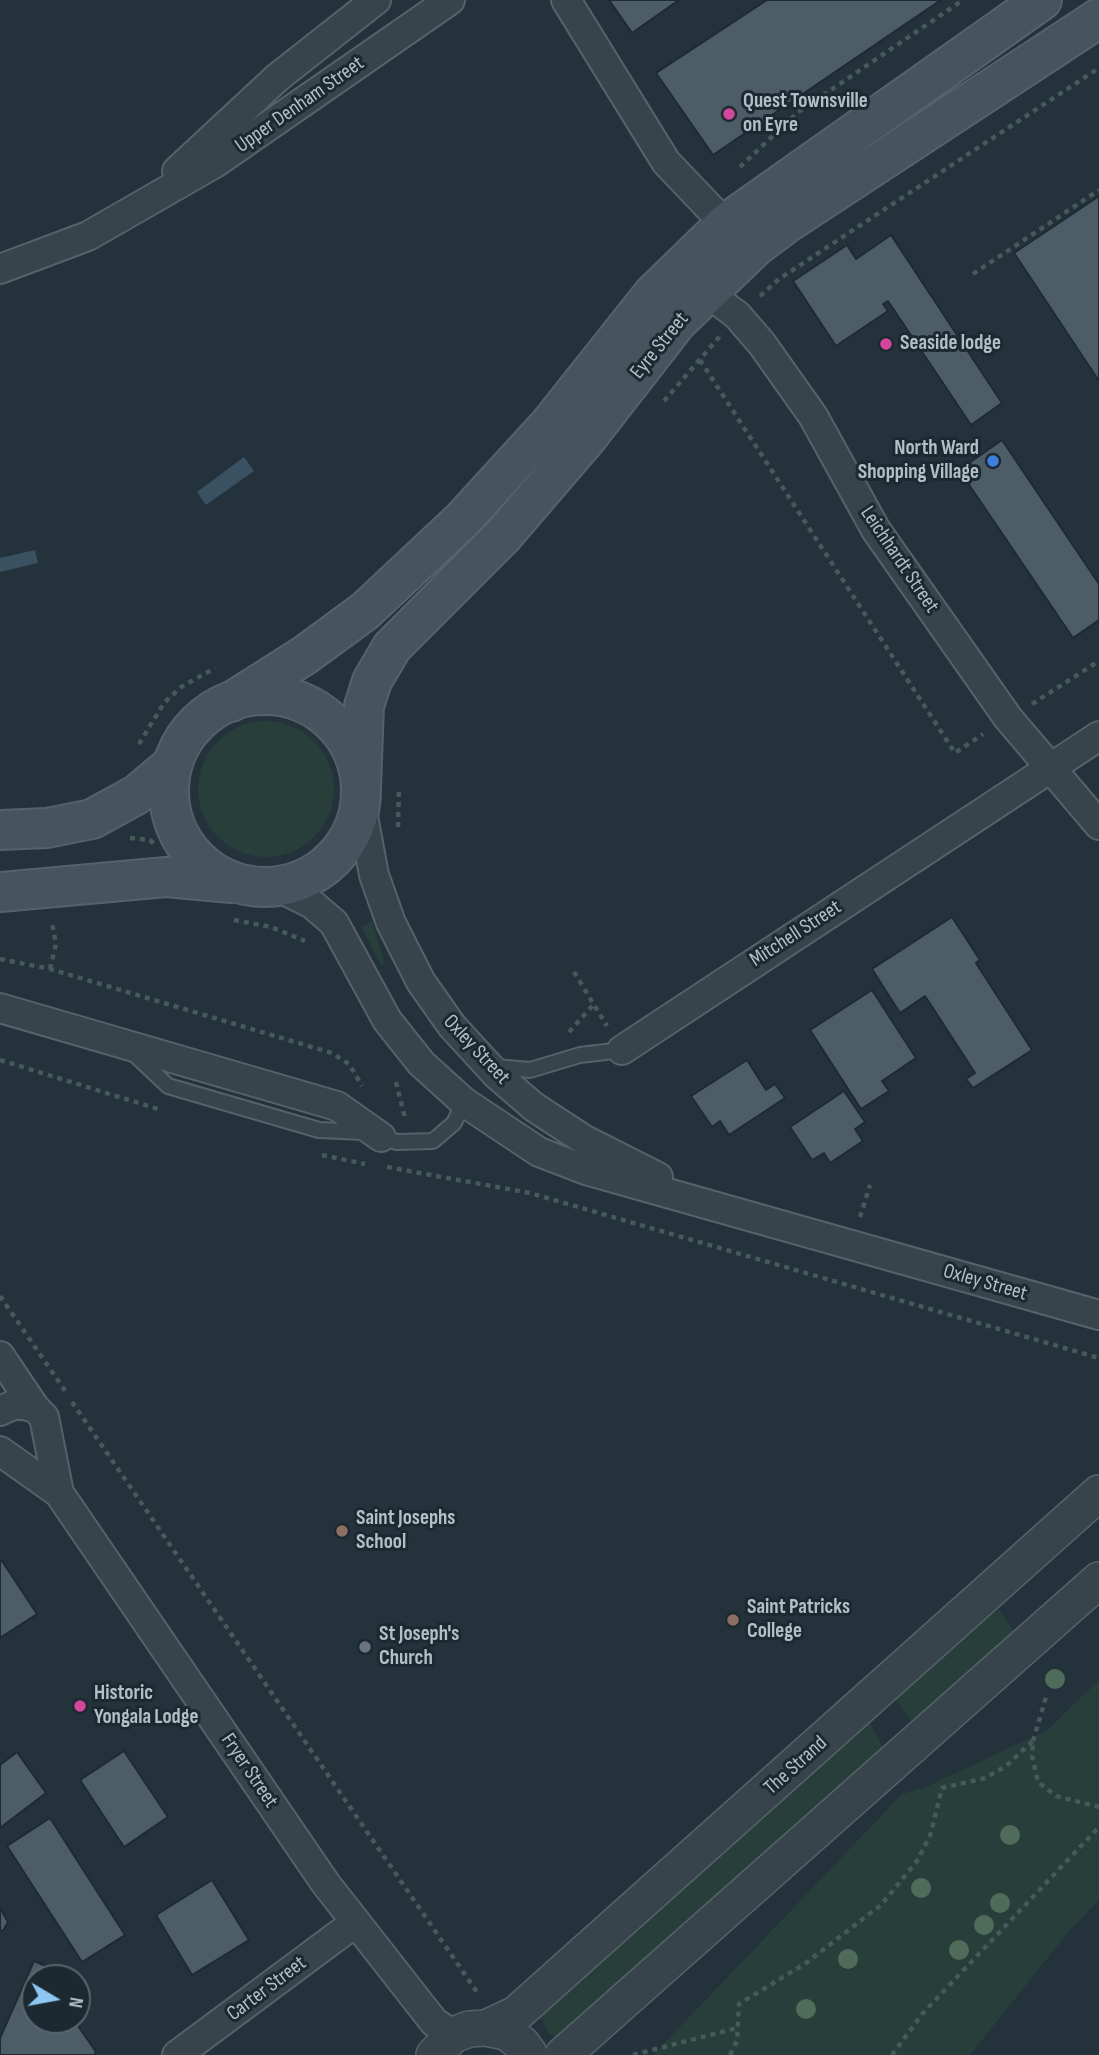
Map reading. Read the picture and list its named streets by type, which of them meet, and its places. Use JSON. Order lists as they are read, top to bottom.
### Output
{
  "streets": {
    "main road": ["Eyre Street", "Oxley Street"],
    "street": [
      "Upper Denham Street",
      "Leichhardt Street",
      "Mitchell Street",
      "The Strand",
      "Fryer Street",
      "Carter Street"
    ]
  },
  "crossings": [
    ["Eyre Street", "Leichhardt Street"],
    ["Eyre Street", "Oxley Street"],
    ["Leichhardt Street", "Mitchell Street"],
    ["The Strand", "Fryer Street"],
    ["Fryer Street", "Carter Street"]
  ],
  "places": [
    "Quest Townsville on Eyre",
    "Seaside lodge",
    "North Ward Shopping Village",
    "Saint Josephs School",
    "Saint Patricks College",
    "St Joseph's Church",
    "Historic Yongala Lodge"
  ],
  "north": "right"
}
